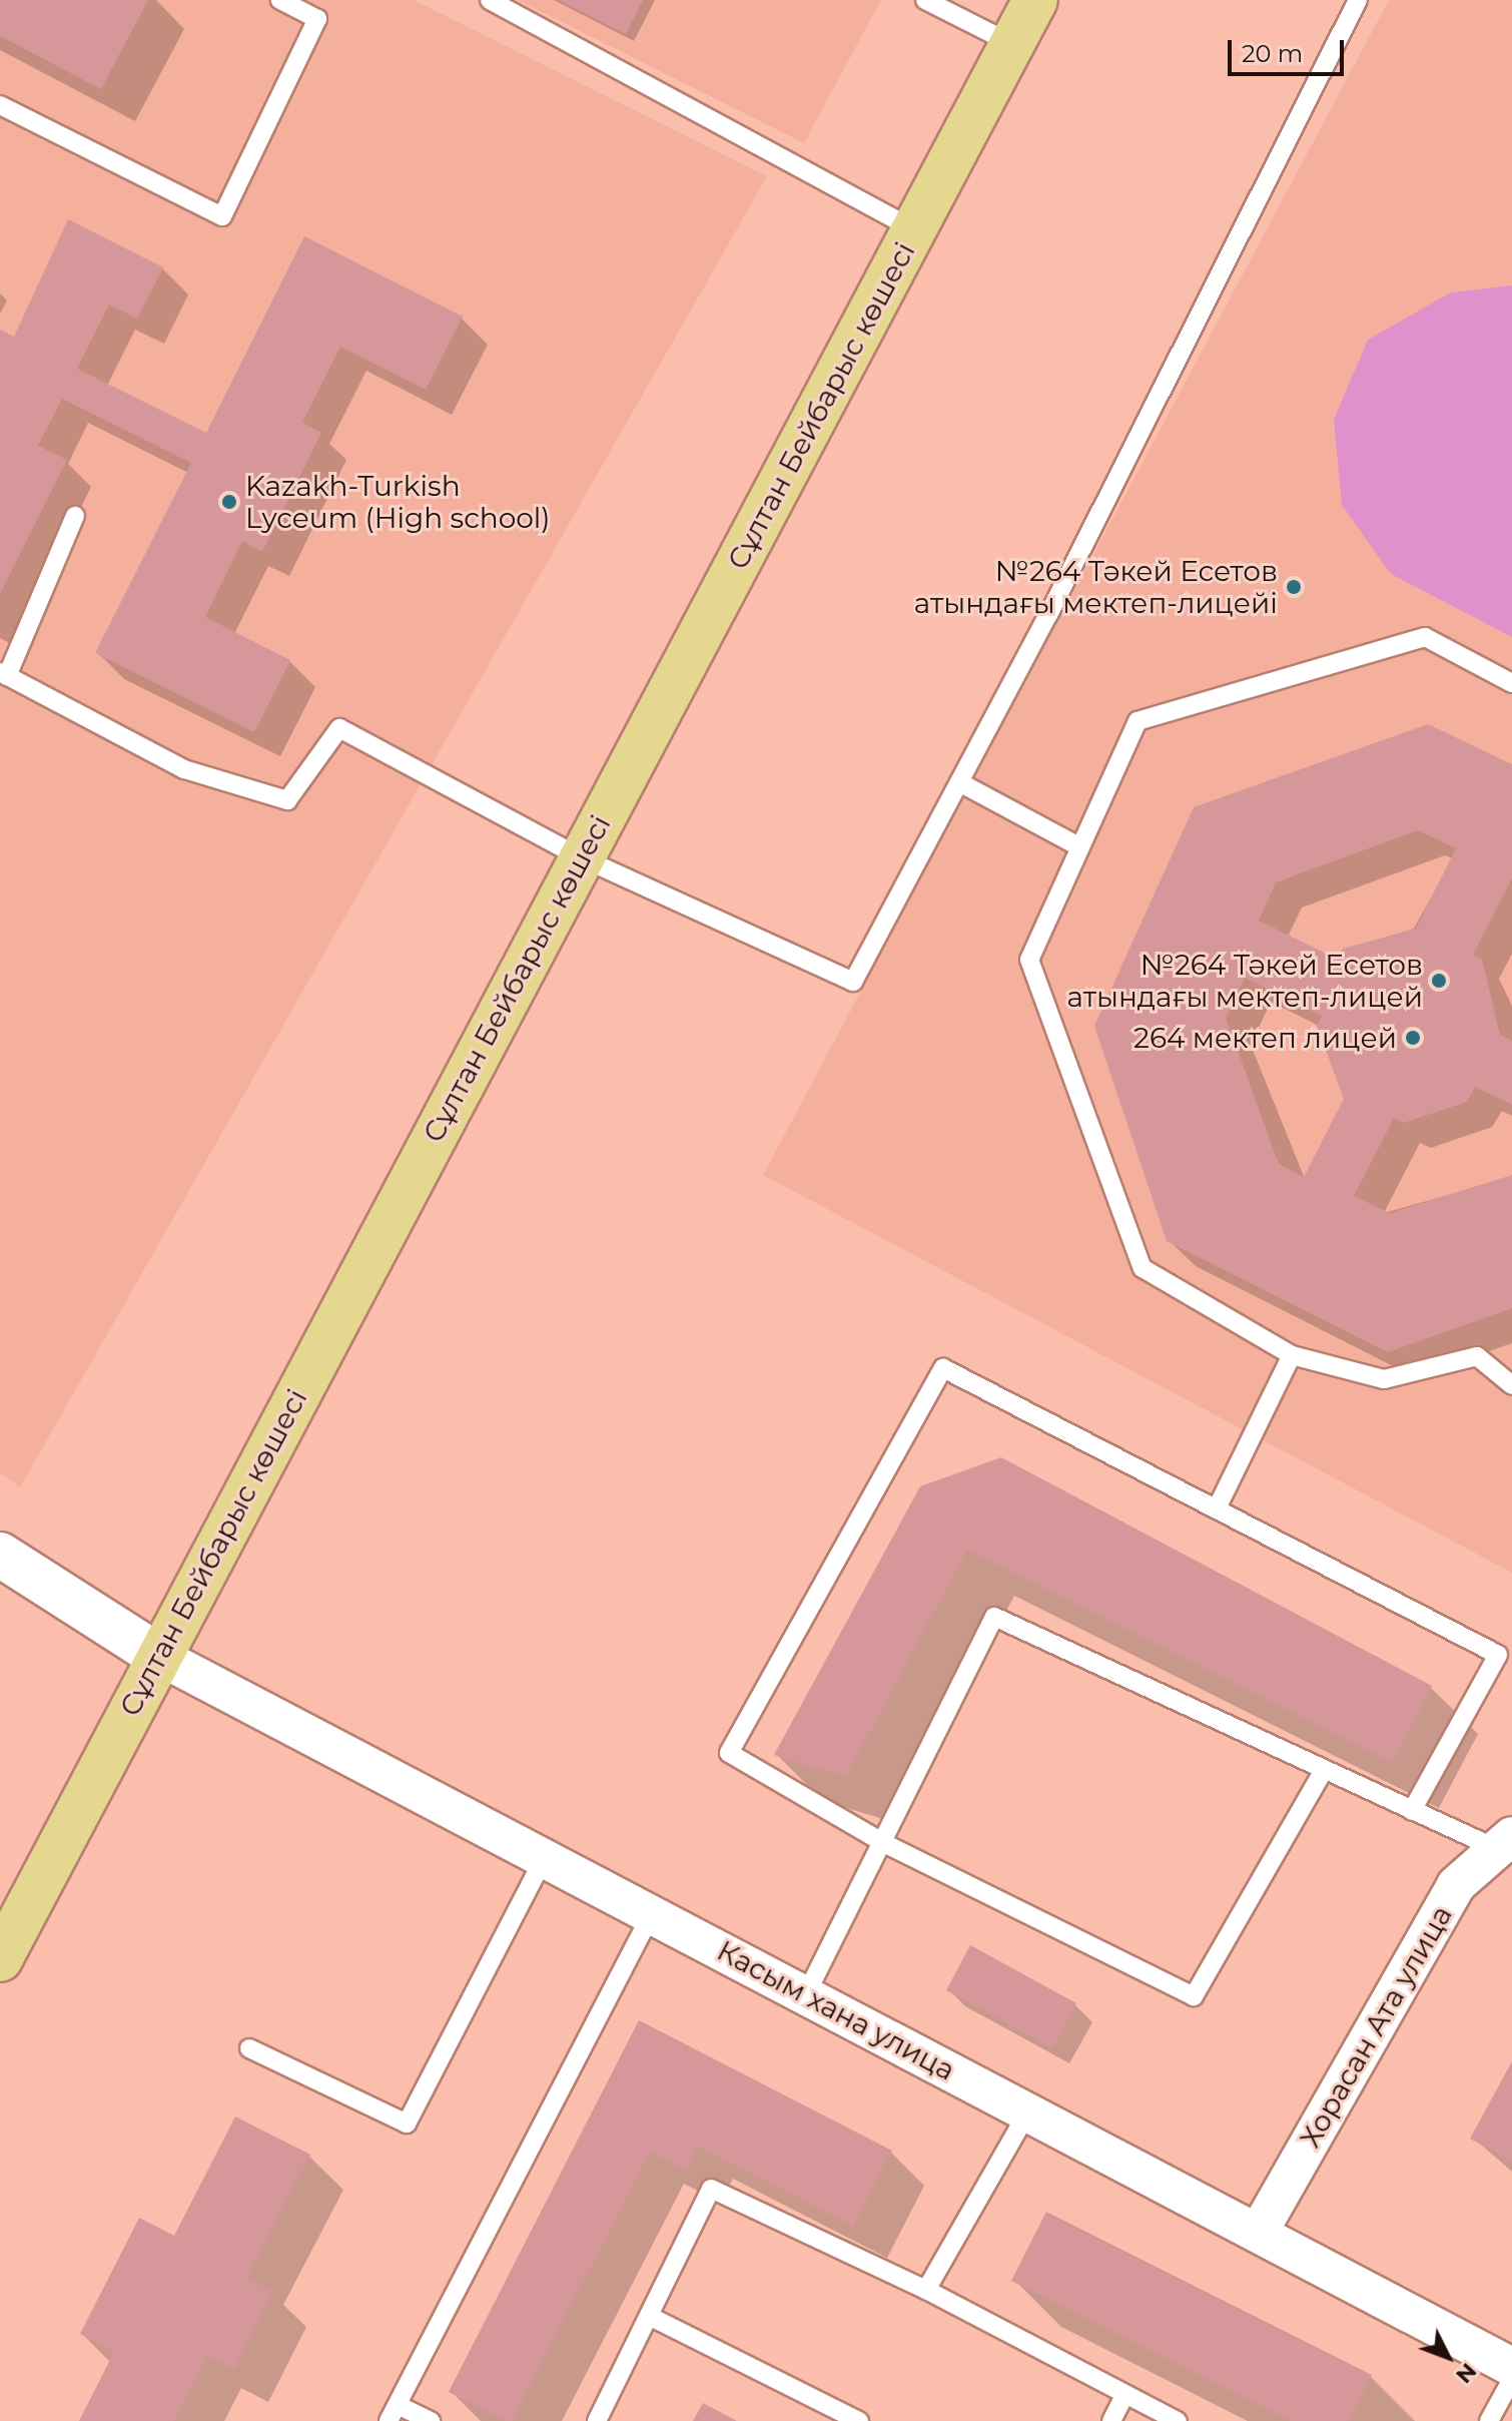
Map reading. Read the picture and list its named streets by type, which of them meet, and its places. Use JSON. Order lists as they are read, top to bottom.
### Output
{
  "streets": {
    "main road": ["Сұлтан Бейбарыс көшесі"],
    "street": ["Касым хана улица", "Хорасан Ата улица"]
  },
  "crossings": [
    ["Сұлтан Бейбарыс көшесі", "Касым хана улица"],
    ["Касым хана улица", "Хорасан Ата улица"]
  ],
  "places": [
    "Kazakh-Turkish Lyceum (High school)",
    "№264 Тәкей Есетов атындағы мектеп-лицейі",
    "№264 Тәкей Есетов атындағы мектеп-лицей",
    "264 мектеп лицей"
  ],
  "scale_bar": "20 m",
  "north": "bottom right"
}
